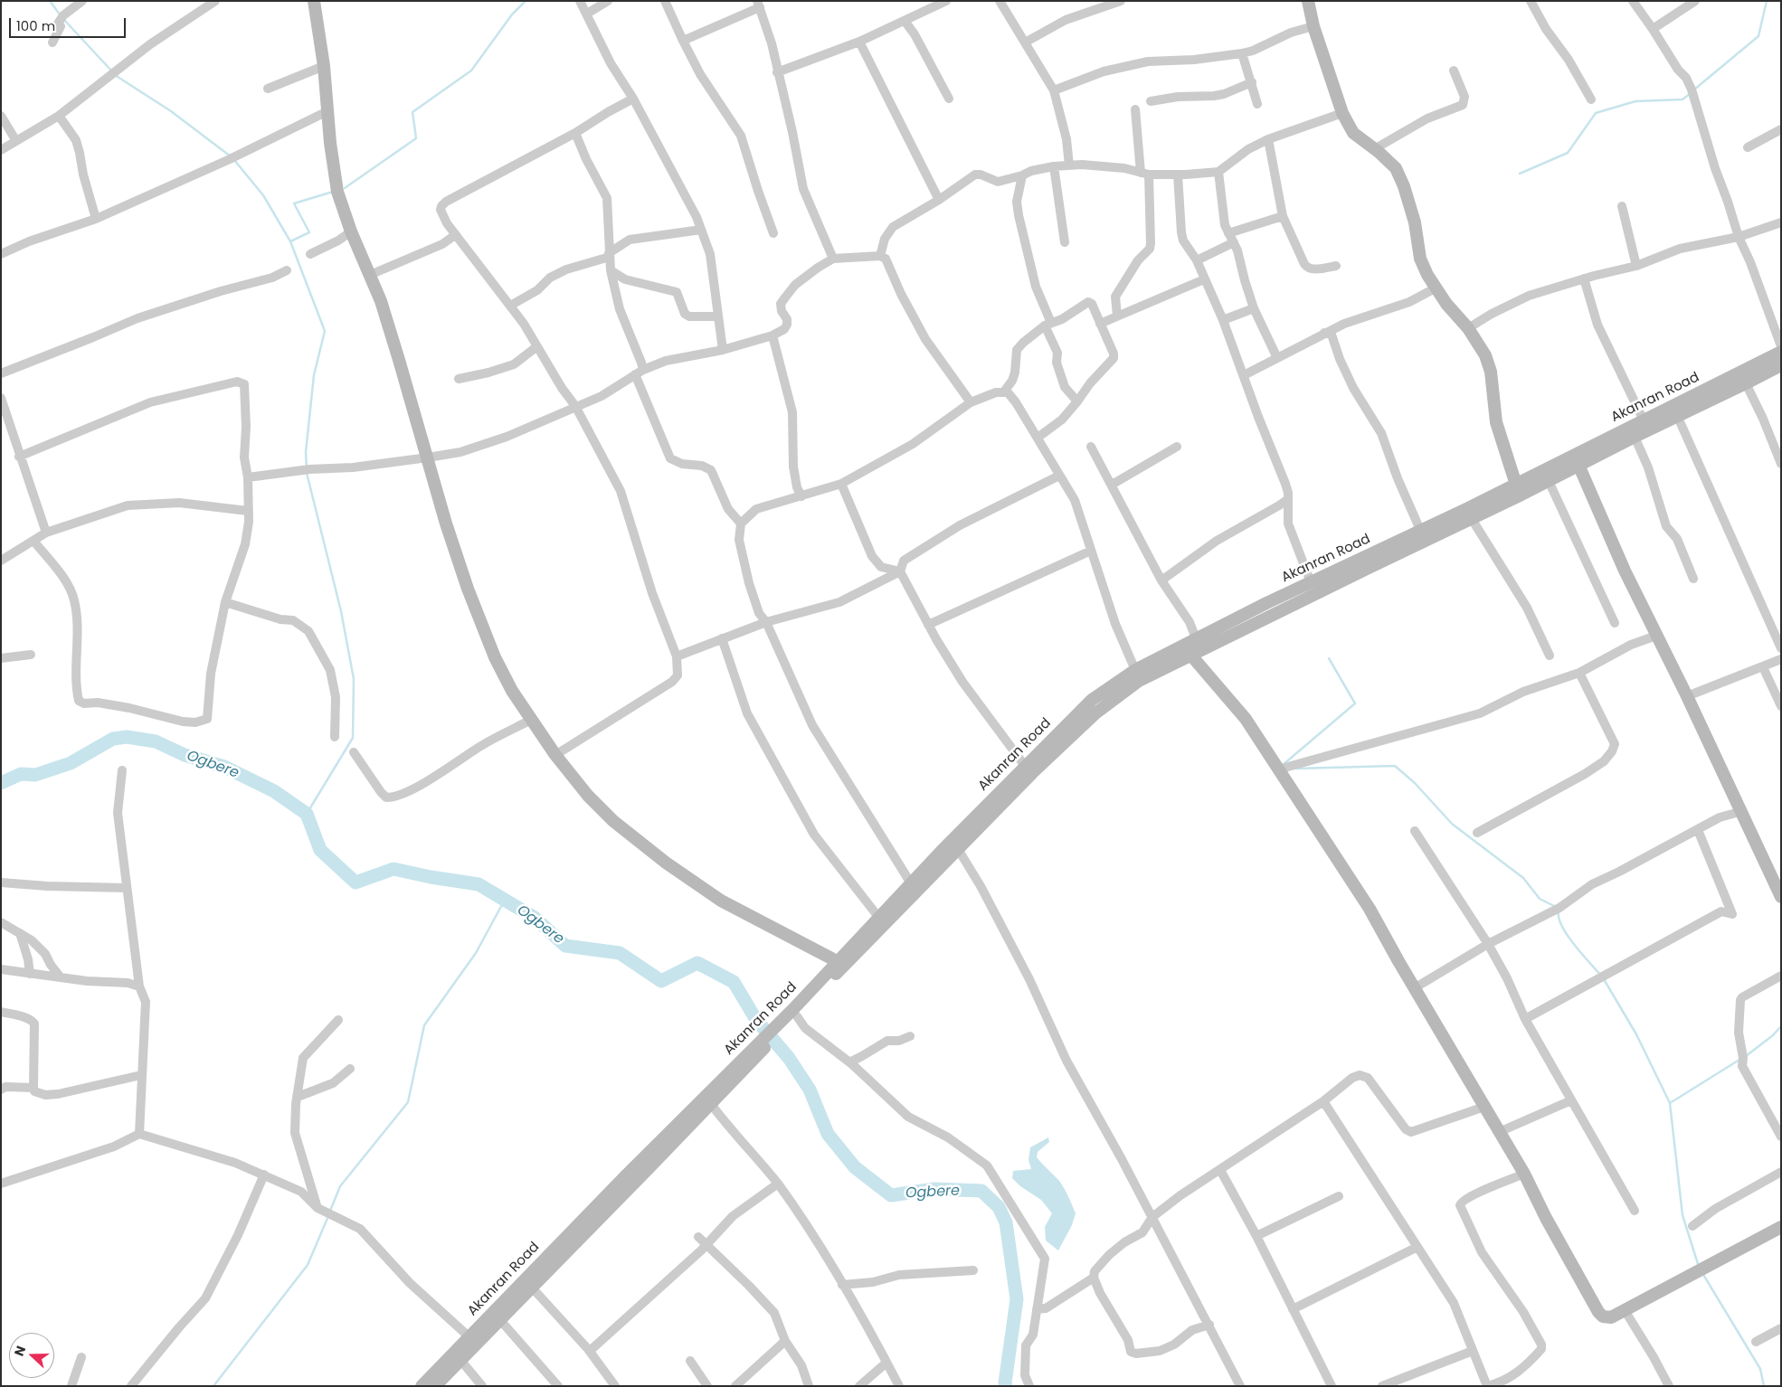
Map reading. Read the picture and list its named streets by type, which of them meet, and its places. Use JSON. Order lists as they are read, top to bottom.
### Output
{
  "streets": {
    "main road": ["Akanran Road"]
  },
  "water": ["Ogbere"],
  "scale_bar": "100 m",
  "north": "left"
}
